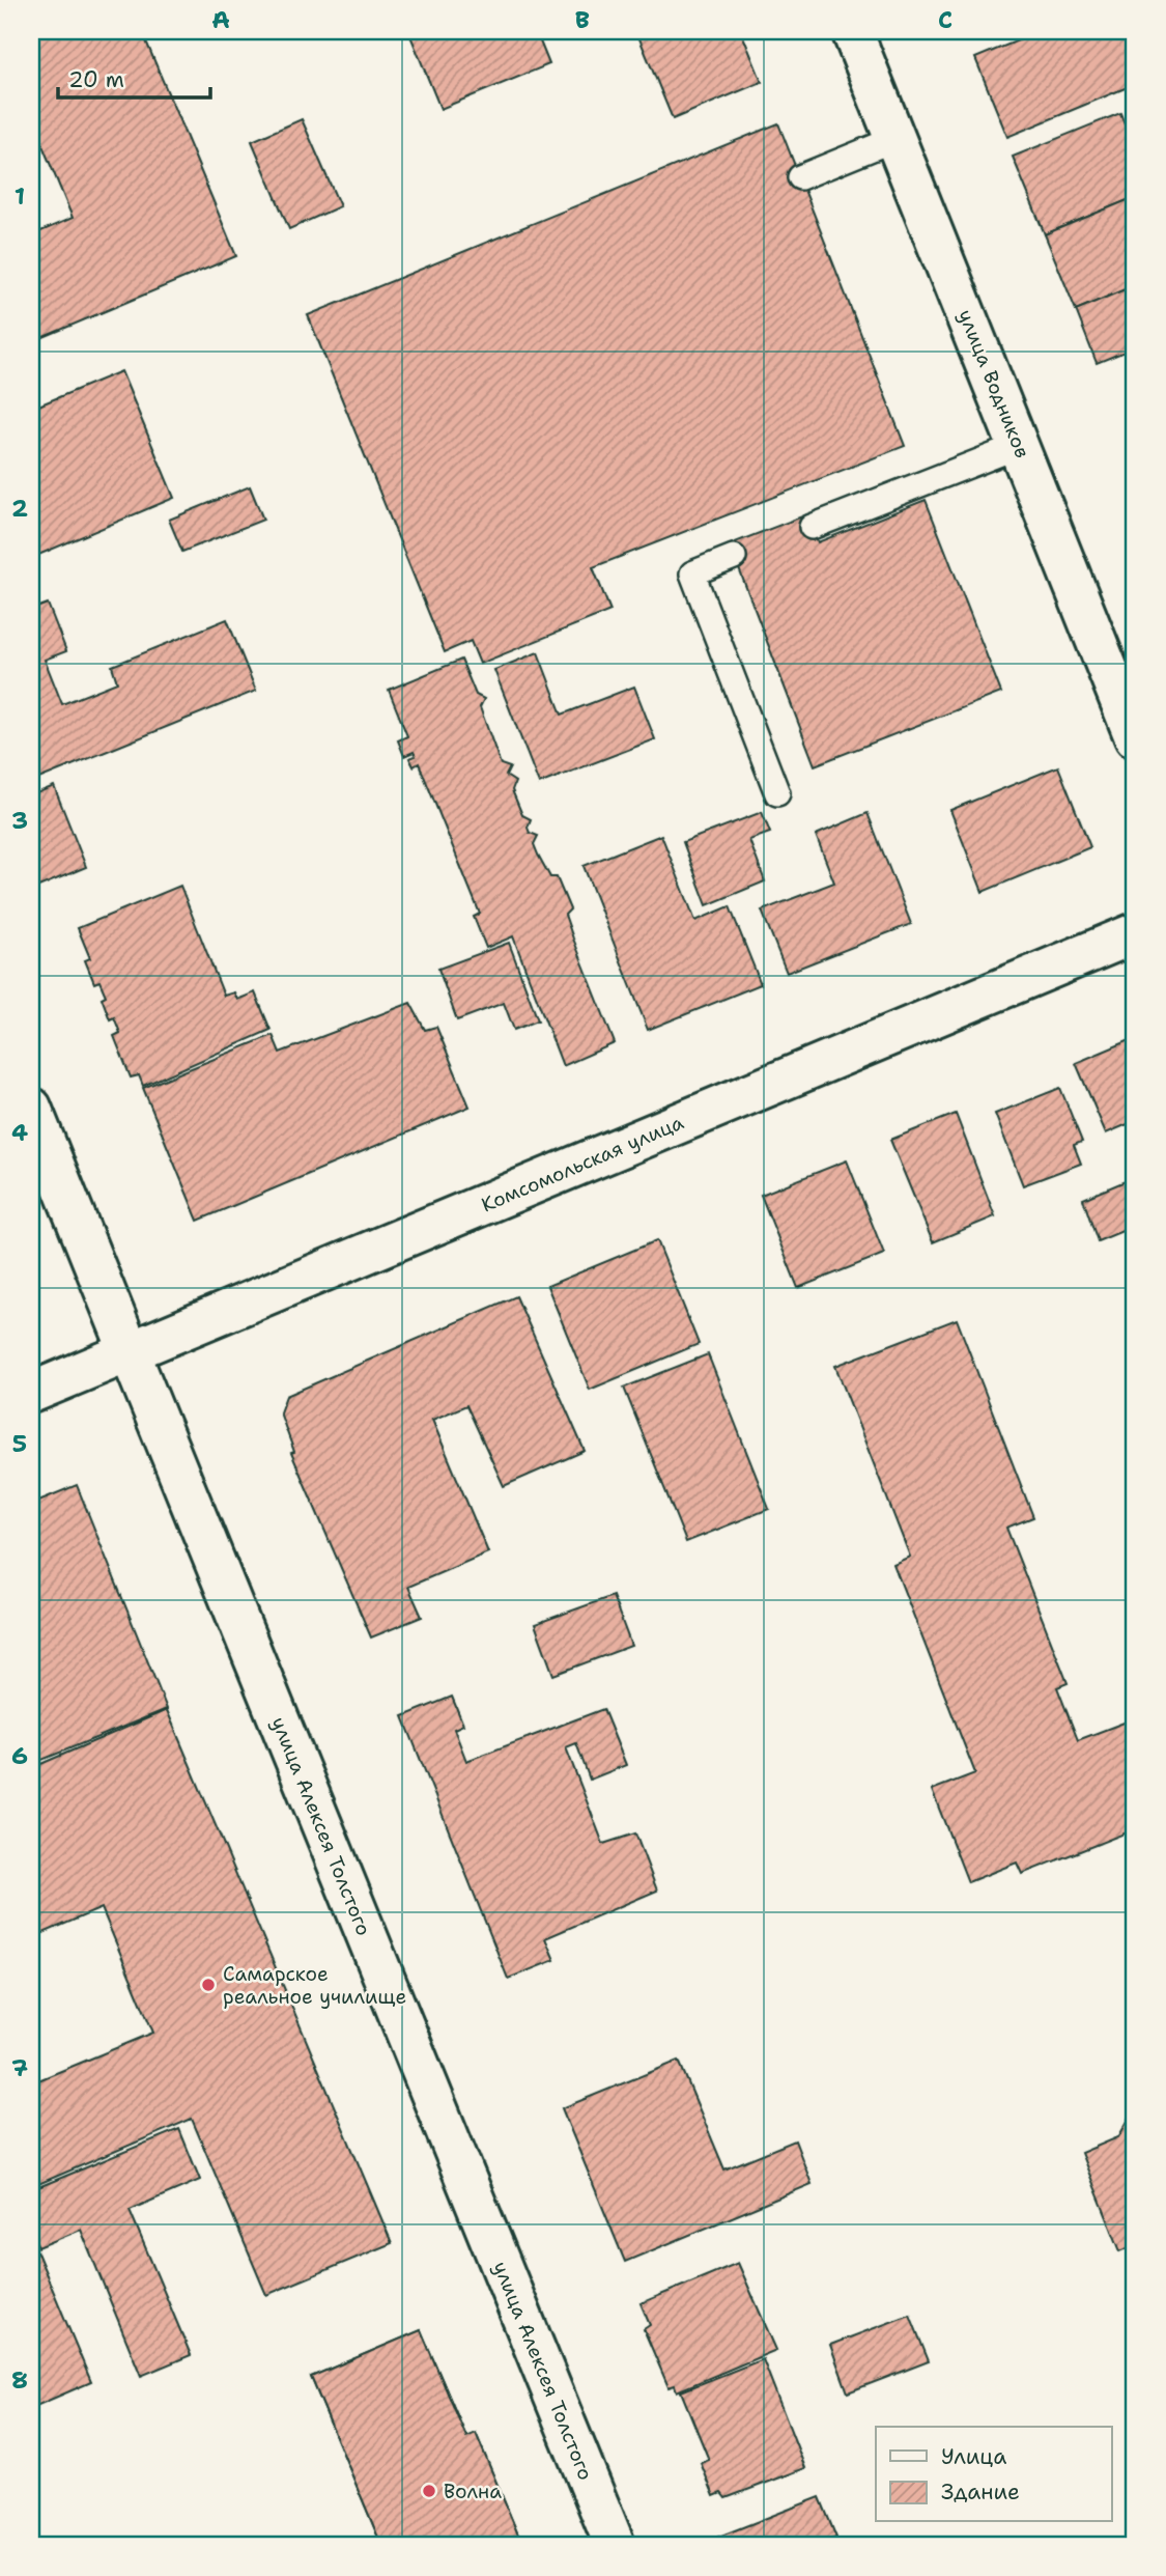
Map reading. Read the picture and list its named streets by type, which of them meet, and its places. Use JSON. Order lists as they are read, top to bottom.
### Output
{
  "streets": {
    "main road": ["улица Водников", "Комсомольская улица", "улица Алексея Толстого"]
  },
  "crossings": [
    ["Комсомольская улица", "улица Алексея Толстого"]
  ],
  "places": ["Самарское реальное училище", "Волна"],
  "legend": ["Улица", "Здание"],
  "scale_bar": "20 m",
  "grid": {
    "columns": ["A", "B", "C"],
    "rows": [
      "1",
      "2",
      "3",
      "4",
      "5",
      "6",
      "7",
      "8"
    ]
  }
}
